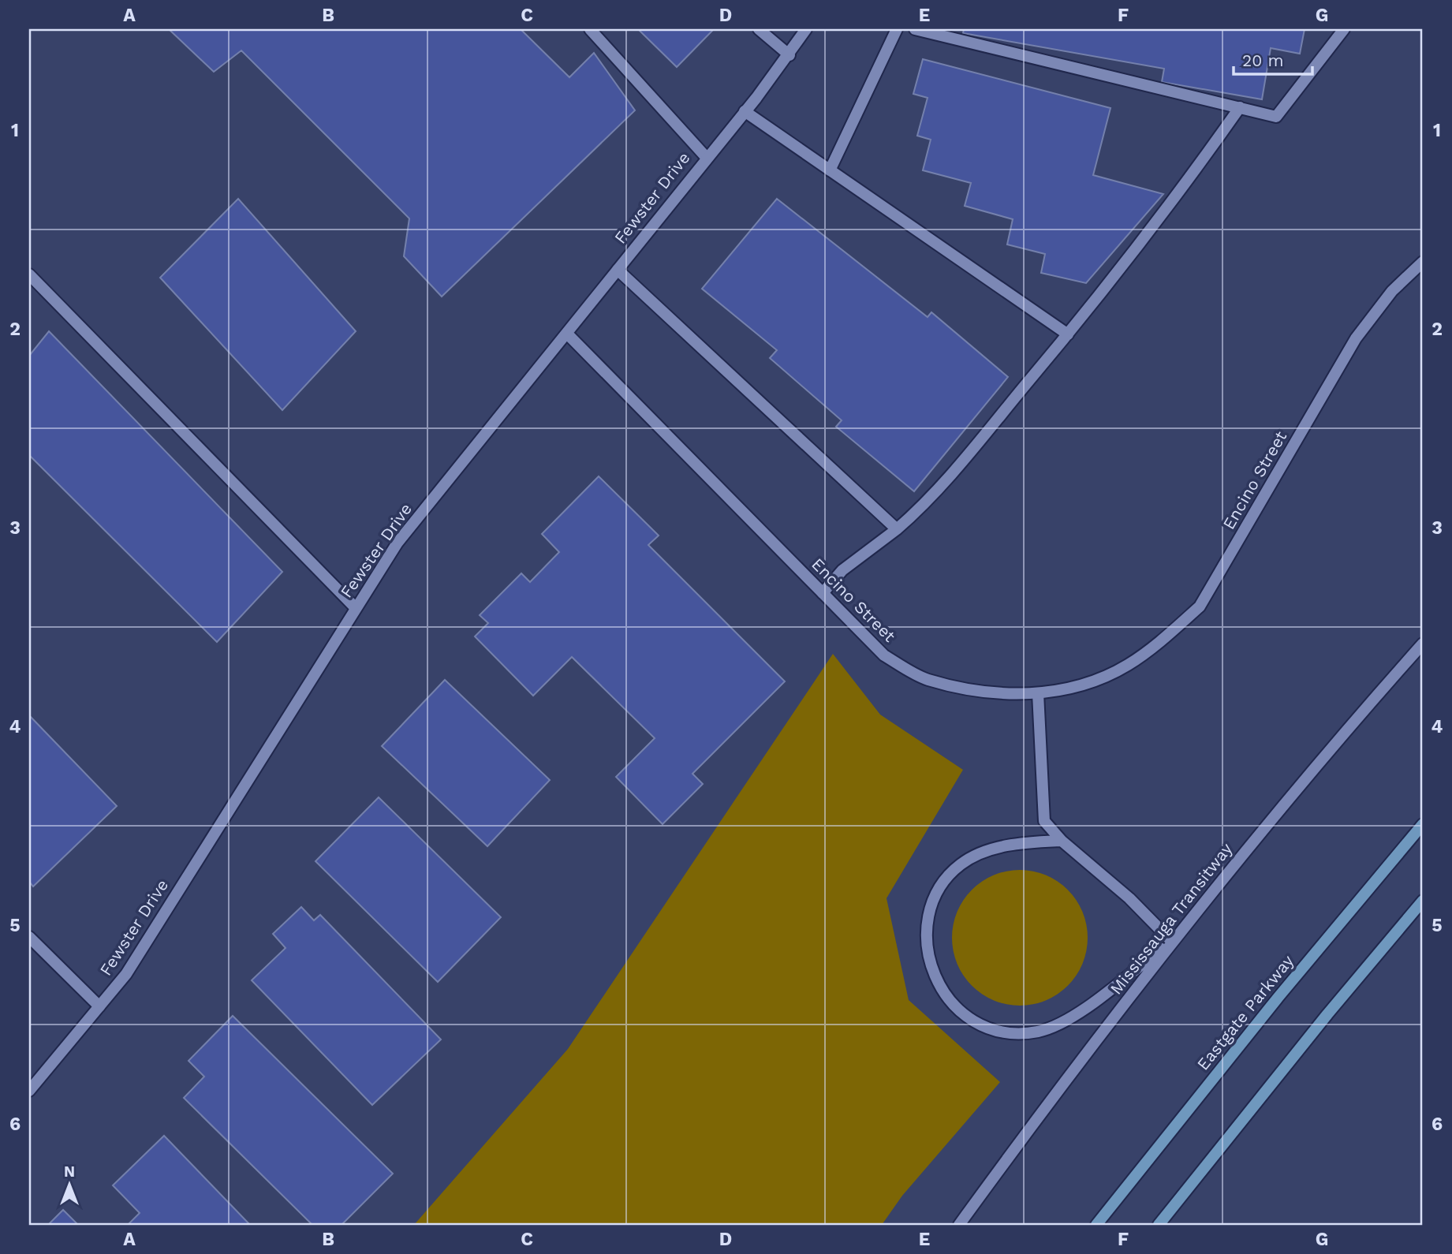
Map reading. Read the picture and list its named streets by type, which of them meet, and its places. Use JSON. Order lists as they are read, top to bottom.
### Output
{
  "streets": {
    "main road": ["Eastgate Parkway"],
    "street": ["Fewster Drive", "Encino Street", "Mississauga Transitway"]
  },
  "crossings": [
    ["Fewster Drive", "Encino Street"]
  ],
  "scale_bar": "20 m",
  "north": "top",
  "grid": {
    "columns": [
      "A",
      "B",
      "C",
      "D",
      "E",
      "F",
      "G"
    ],
    "rows": [
      "1",
      "2",
      "3",
      "4",
      "5",
      "6"
    ]
  }
}
